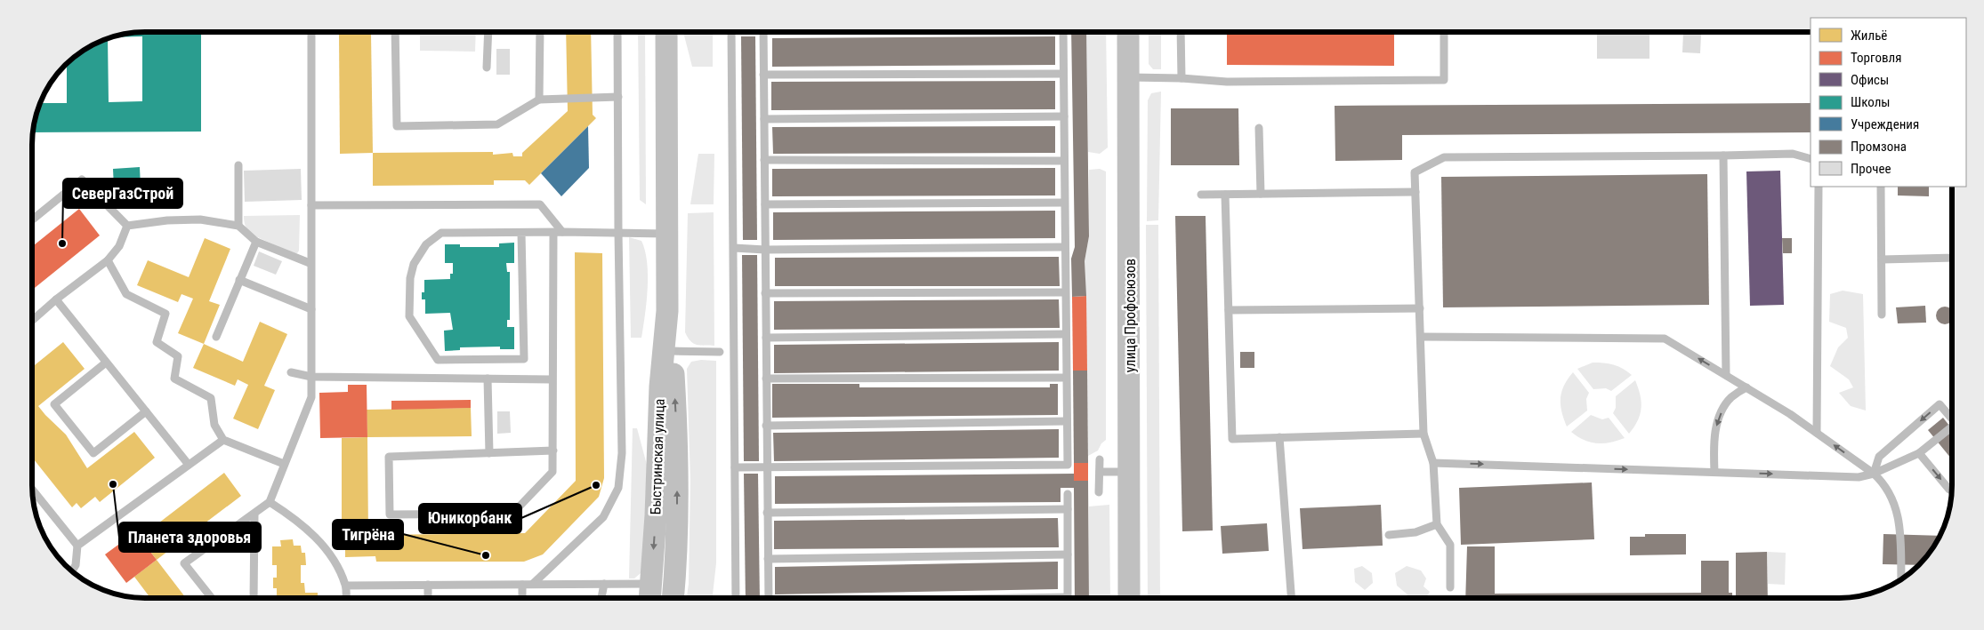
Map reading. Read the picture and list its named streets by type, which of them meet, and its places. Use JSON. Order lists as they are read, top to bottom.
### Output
{
  "streets": {
    "main road": ["улица Профсоюзов", "Быстринская улица"]
  },
  "places": [
    "СеверГазСтрой",
    "Планета здоровья",
    "Юникорбанк",
    "Тигрёна"
  ],
  "legend": [
    "Жильё",
    "Торговля",
    "Офисы",
    "Школы",
    "Учреждения",
    "Промзона",
    "Прочее"
  ]
}
